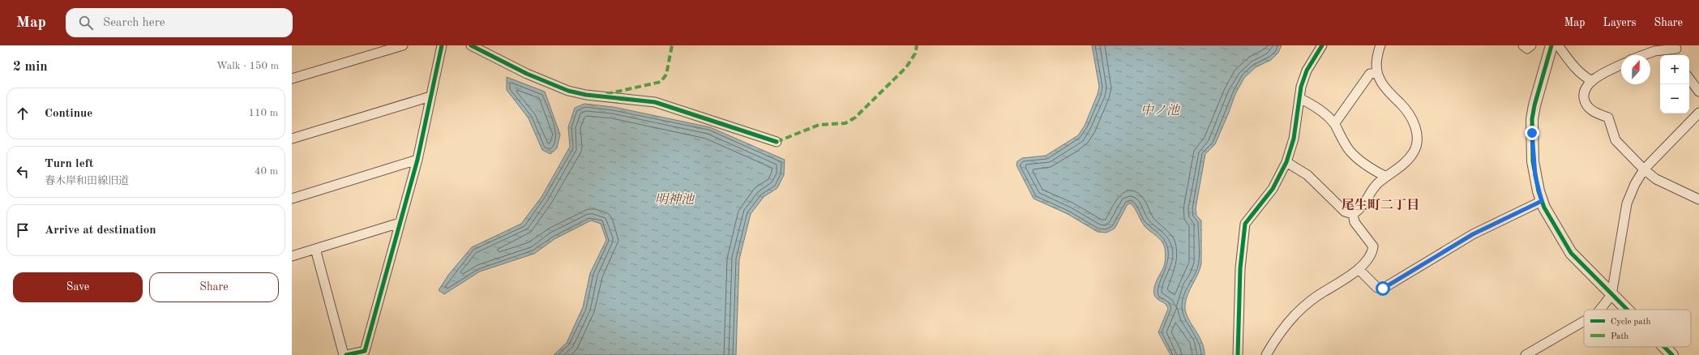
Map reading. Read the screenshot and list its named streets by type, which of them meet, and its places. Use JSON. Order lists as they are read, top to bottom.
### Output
{
  "districts": ["尾生町二丁目"],
  "water": ["中ノ池", "明神池"],
  "legend": ["Cycle path", "Path"],
  "north": "top",
  "page": {
    "header": "Map",
    "search": "Search here",
    "nav": ["Map", "Layers", "Share"],
    "heading": ["2 min", "Walk · 150 m"],
    "map_buttons": ["+", "−"],
    "list": [
      ["Continue", "110 m"],
      ["Turn left", "春木岸和田線旧道", "40 m"],
      "Arrive at destination"
    ],
    "buttons": ["Save", "Share"]
  }
}
